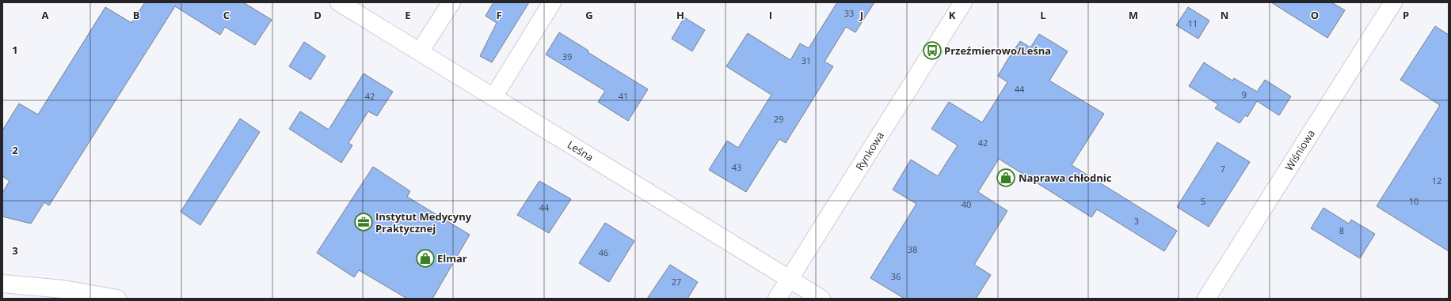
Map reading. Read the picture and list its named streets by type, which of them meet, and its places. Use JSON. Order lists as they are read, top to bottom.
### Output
{
  "streets": {
    "street": ["Wiśniowa", "Leśna", "Rynkowa"]
  },
  "crossings": [
    ["Leśna", "Rynkowa"]
  ],
  "places": {
    "bus stop": ["Przeźmierowo/Leśna"],
    "shop": ["Naprawa chłodnic", "Elmar"],
    "office": ["Instytut Medycyny Praktycznej"]
  },
  "house_numbers": [
    "33",
    "11",
    "39",
    "31",
    "44",
    "9",
    "42",
    "41",
    "29",
    "42",
    "43",
    "7",
    "12",
    "5",
    "10",
    "40",
    "44",
    "3",
    "8",
    "38",
    "46",
    "36",
    "27"
  ],
  "grid": {
    "columns": [
      "A",
      "B",
      "C",
      "D",
      "E",
      "F",
      "G",
      "H",
      "I",
      "J",
      "K",
      "L",
      "M",
      "N",
      "O",
      "P"
    ],
    "rows": ["1", "2", "3"]
  }
}
